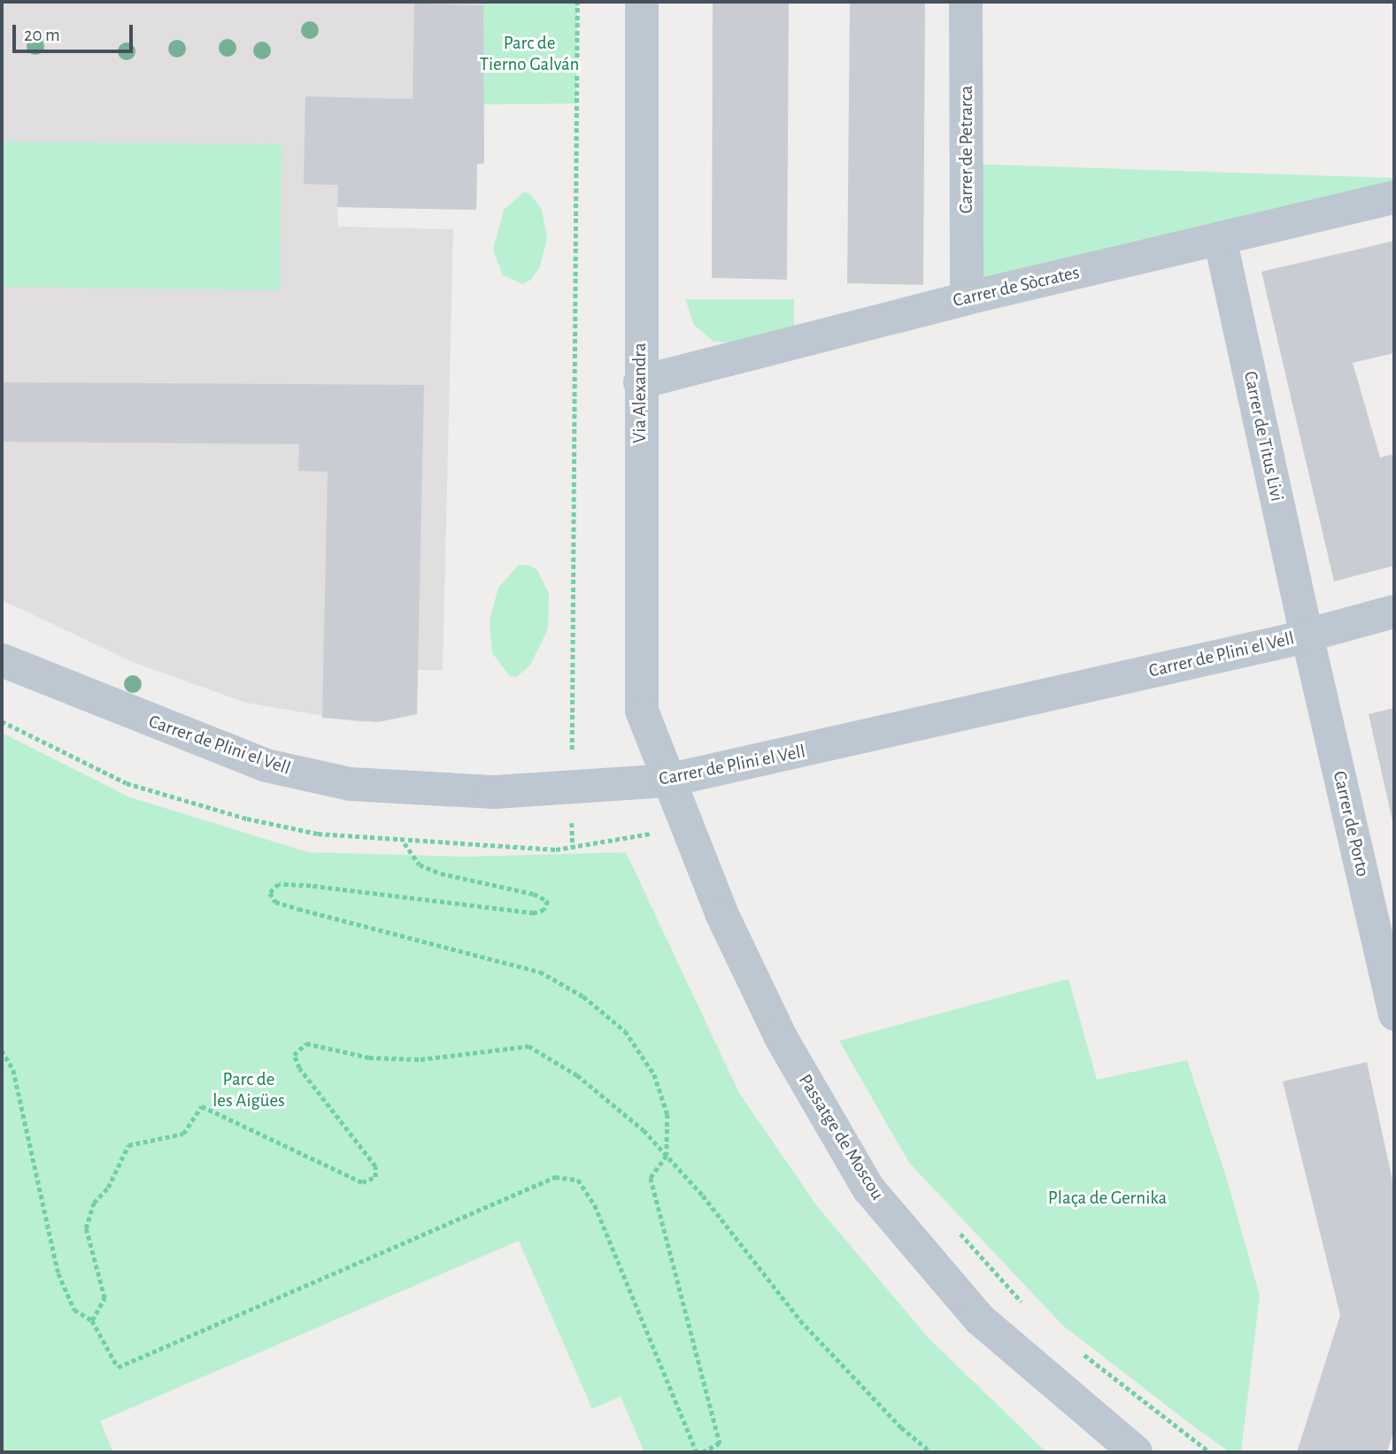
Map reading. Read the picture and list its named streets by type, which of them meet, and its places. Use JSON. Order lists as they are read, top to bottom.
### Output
{
  "streets": {
    "street": [
      "Carrer de Petrarca",
      "Carrer de Sòcrates",
      "Via Alexandra",
      "Carrer de Titus Livi",
      "Carrer de Plini el Vell",
      "Carrer de Porto",
      "Passatge de Moscou"
    ]
  },
  "crossings": [
    ["Carrer de Petrarca", "Carrer de Sòcrates"],
    ["Carrer de Sòcrates", "Via Alexandra"],
    ["Carrer de Sòcrates", "Carrer de Titus Livi"],
    ["Via Alexandra", "Carrer de Plini el Vell"],
    ["Via Alexandra", "Passatge de Moscou"],
    ["Carrer de Titus Livi", "Carrer de Plini el Vell"],
    ["Carrer de Titus Livi", "Carrer de Porto"],
    ["Carrer de Plini el Vell", "Carrer de Porto"],
    ["Carrer de Plini el Vell", "Passatge de Moscou"]
  ],
  "parks": ["Parc de Tierno Galván", "Parc de les Aigües", "Plaça de Gernika"],
  "scale_bar": "20 m"
}
